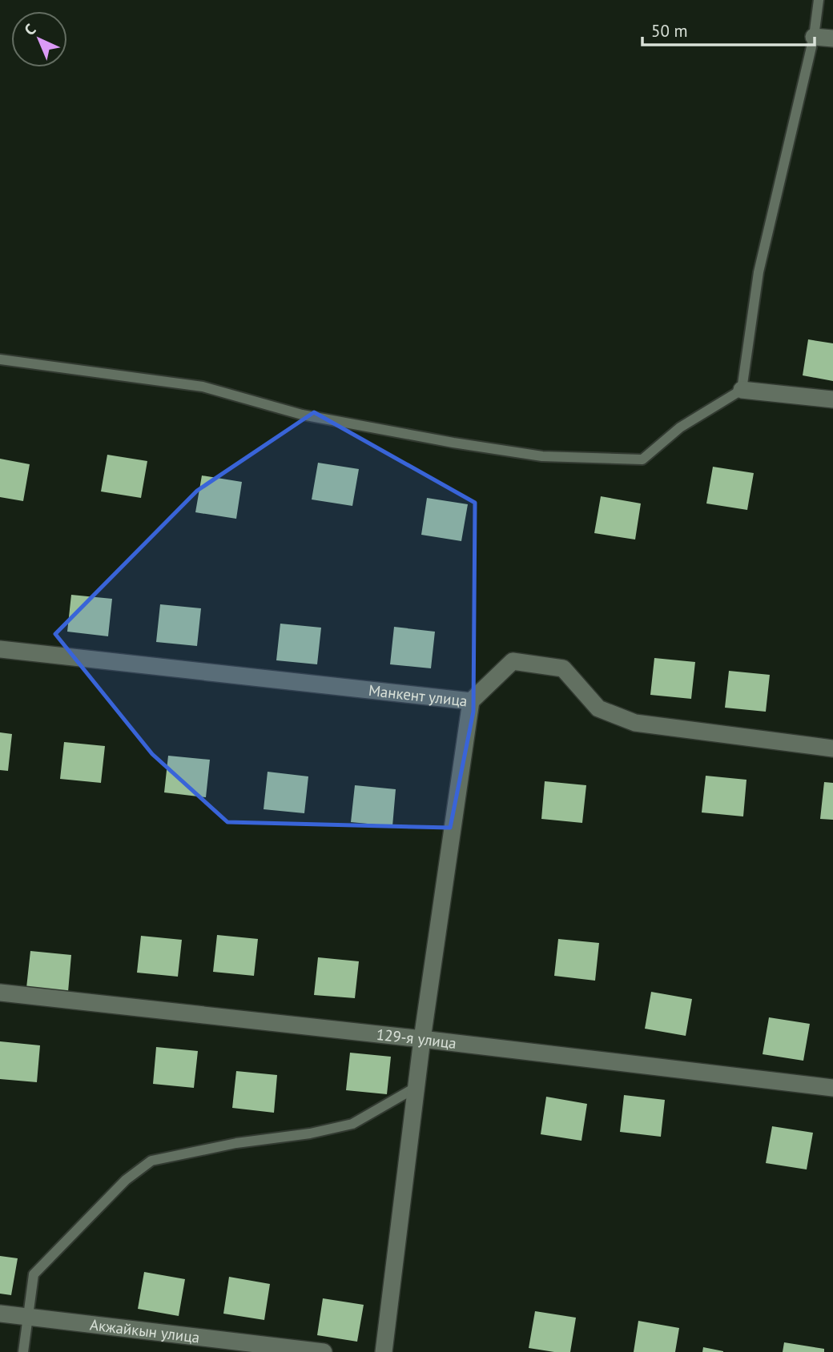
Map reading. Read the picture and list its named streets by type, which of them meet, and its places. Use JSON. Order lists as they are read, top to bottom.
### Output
{
  "streets": {
    "street": ["Манкент улица", "129-я улица", "Акжайкын улица"]
  },
  "scale_bar": "50 m",
  "north": "top left"
}
